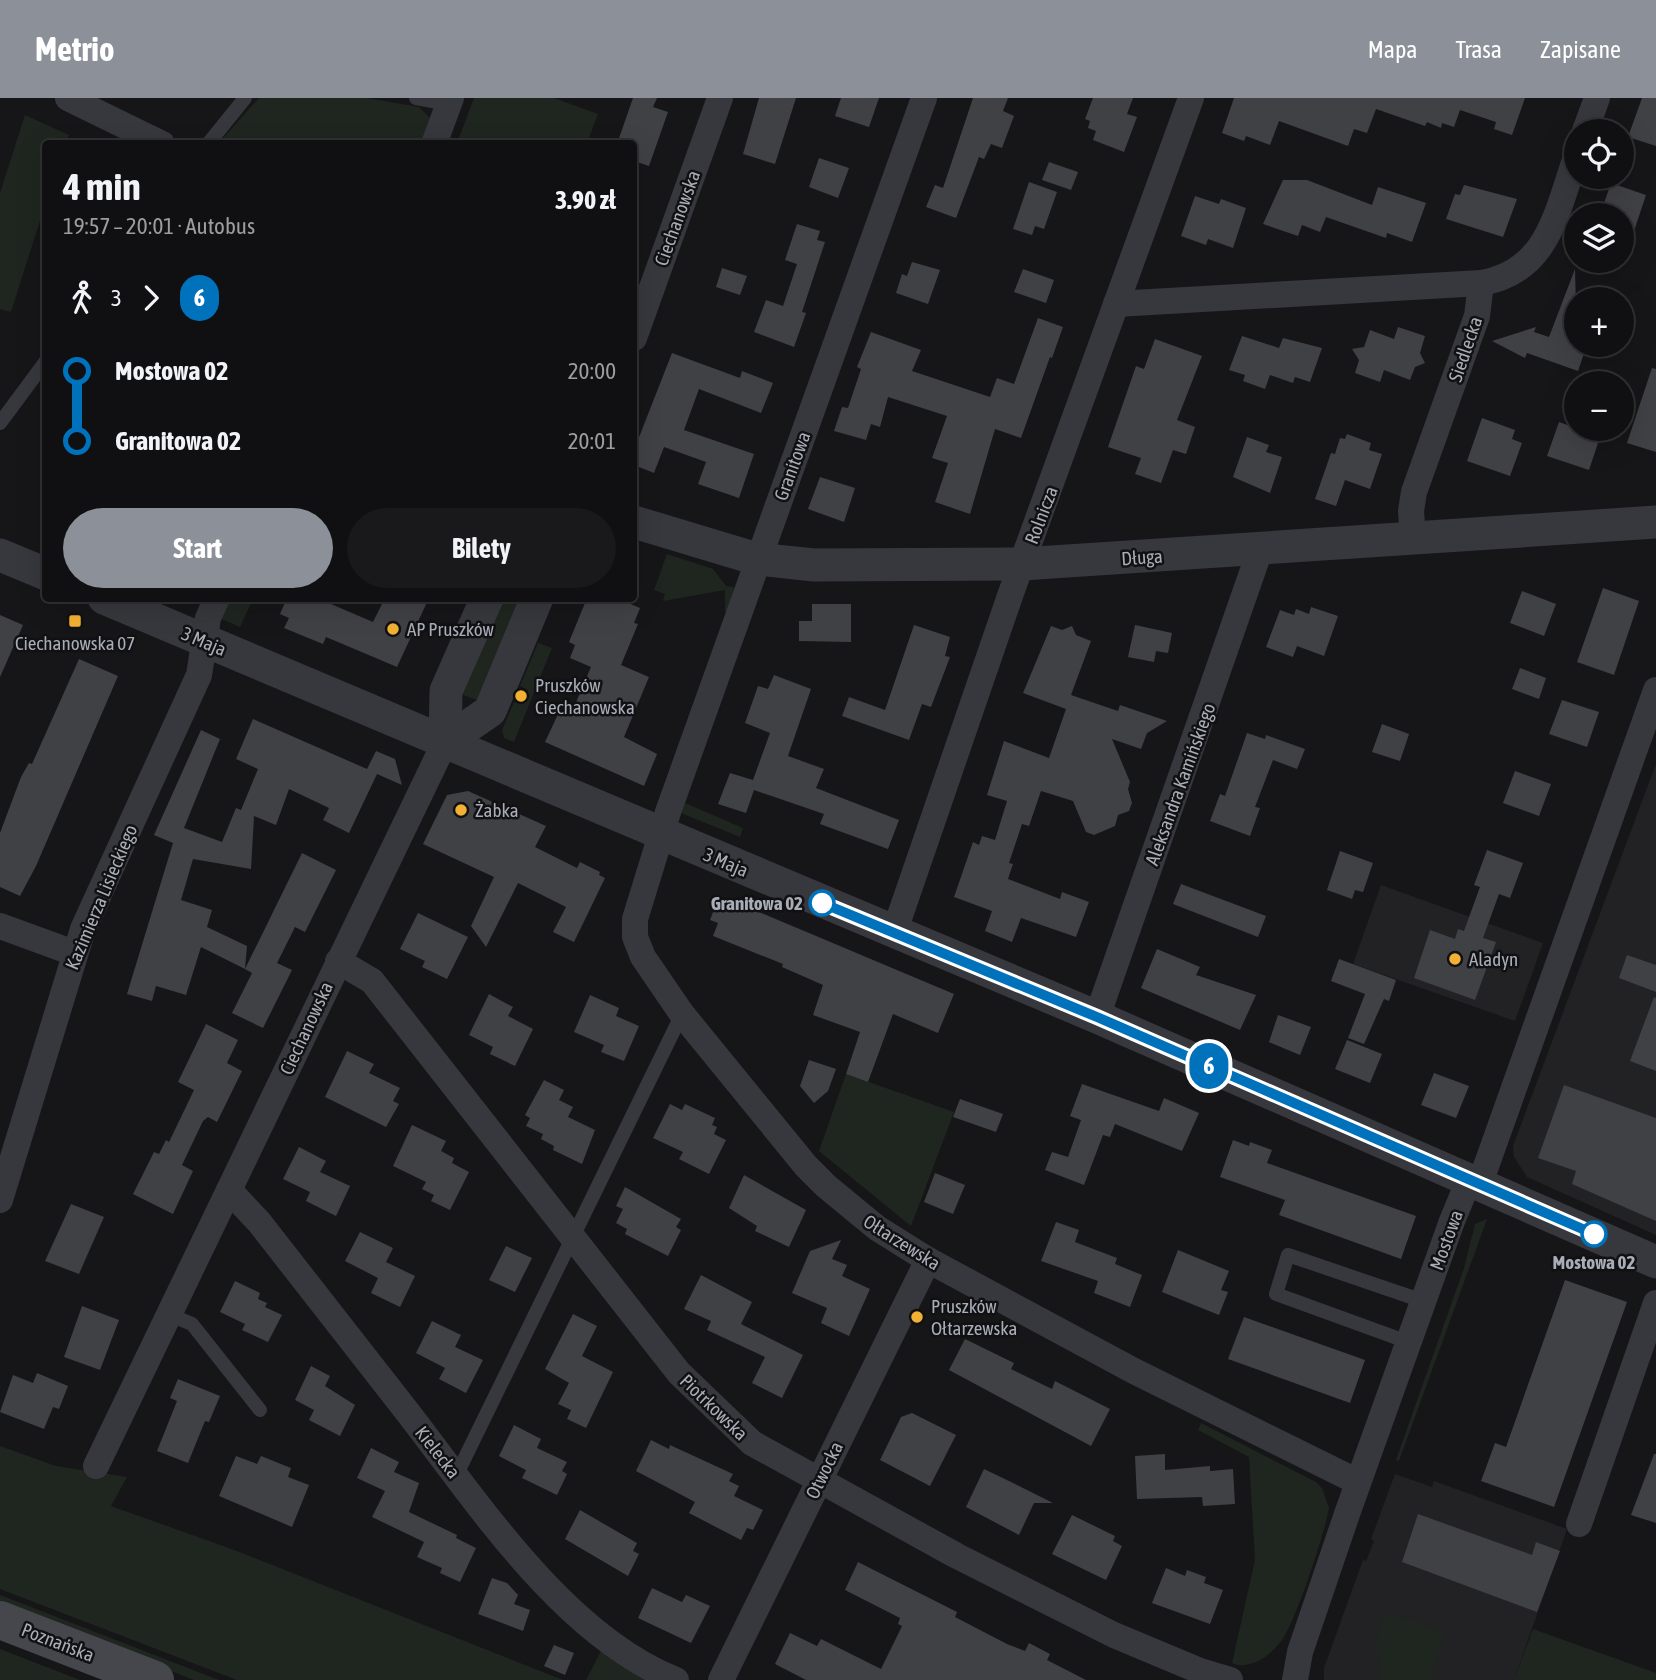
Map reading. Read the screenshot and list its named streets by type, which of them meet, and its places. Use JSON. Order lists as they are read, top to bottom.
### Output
{
  "streets": {
    "main road": ["Poznańska"],
    "street": [
      "Ciechanowska",
      "Siedlecka",
      "Granitowa",
      "Rolnicza",
      "Długa",
      "3 Maja",
      "Aleksandra Kamińskiego",
      "Kazimierza Lisieckiego",
      "Mostowa",
      "Ołtarzewska",
      "Piotrkowska",
      "Kielecka",
      "Otwocka"
    ]
  },
  "crossings": [
    ["Ciechanowska", "3 Maja"],
    ["Ciechanowska", "Piotrkowska"],
    ["Ciechanowska", "Kielecka"],
    ["Siedlecka", "Długa"],
    ["Granitowa", "Długa"],
    ["Granitowa", "3 Maja"],
    ["Granitowa", "Ołtarzewska"],
    ["Rolnicza", "Długa"],
    ["Rolnicza", "3 Maja"],
    ["Długa", "Aleksandra Kamińskiego"],
    ["3 Maja", "Aleksandra Kamińskiego"],
    ["3 Maja", "Kazimierza Lisieckiego"],
    ["3 Maja", "Mostowa"],
    ["3 Maja", "Ołtarzewska"],
    ["Mostowa", "Ołtarzewska"],
    ["Ołtarzewska", "Otwocka"],
    ["Piotrkowska", "Otwocka"]
  ],
  "places": {
    "transit": ["Ciechanowska 07"],
    "other": [
      "AP Pruszków",
      "Pruszków Ciechanowska",
      "Żabka",
      "Granitowa 02",
      "Aladyn",
      "Mostowa 02",
      "Pruszków Ołtarzewska"
    ]
  },
  "lines": ["bus line 6"],
  "page": {
    "header": "Metrio",
    "nav": ["Mapa", "Trasa", "Zapisane"],
    "on_map": "6",
    "map_buttons": ["+", "−"],
    "heading": ["4 min", "19:57 – 20:01 · Autobus", "3.90 zł"],
    "legs": ["3", "6"],
    "list": [
      {
        "name": "Mostowa 02",
        "value": "20:00"
      },
      {
        "name": "Granitowa 02",
        "value": "20:01"
      }
    ],
    "buttons": ["Start", "Bilety"]
  }
}
